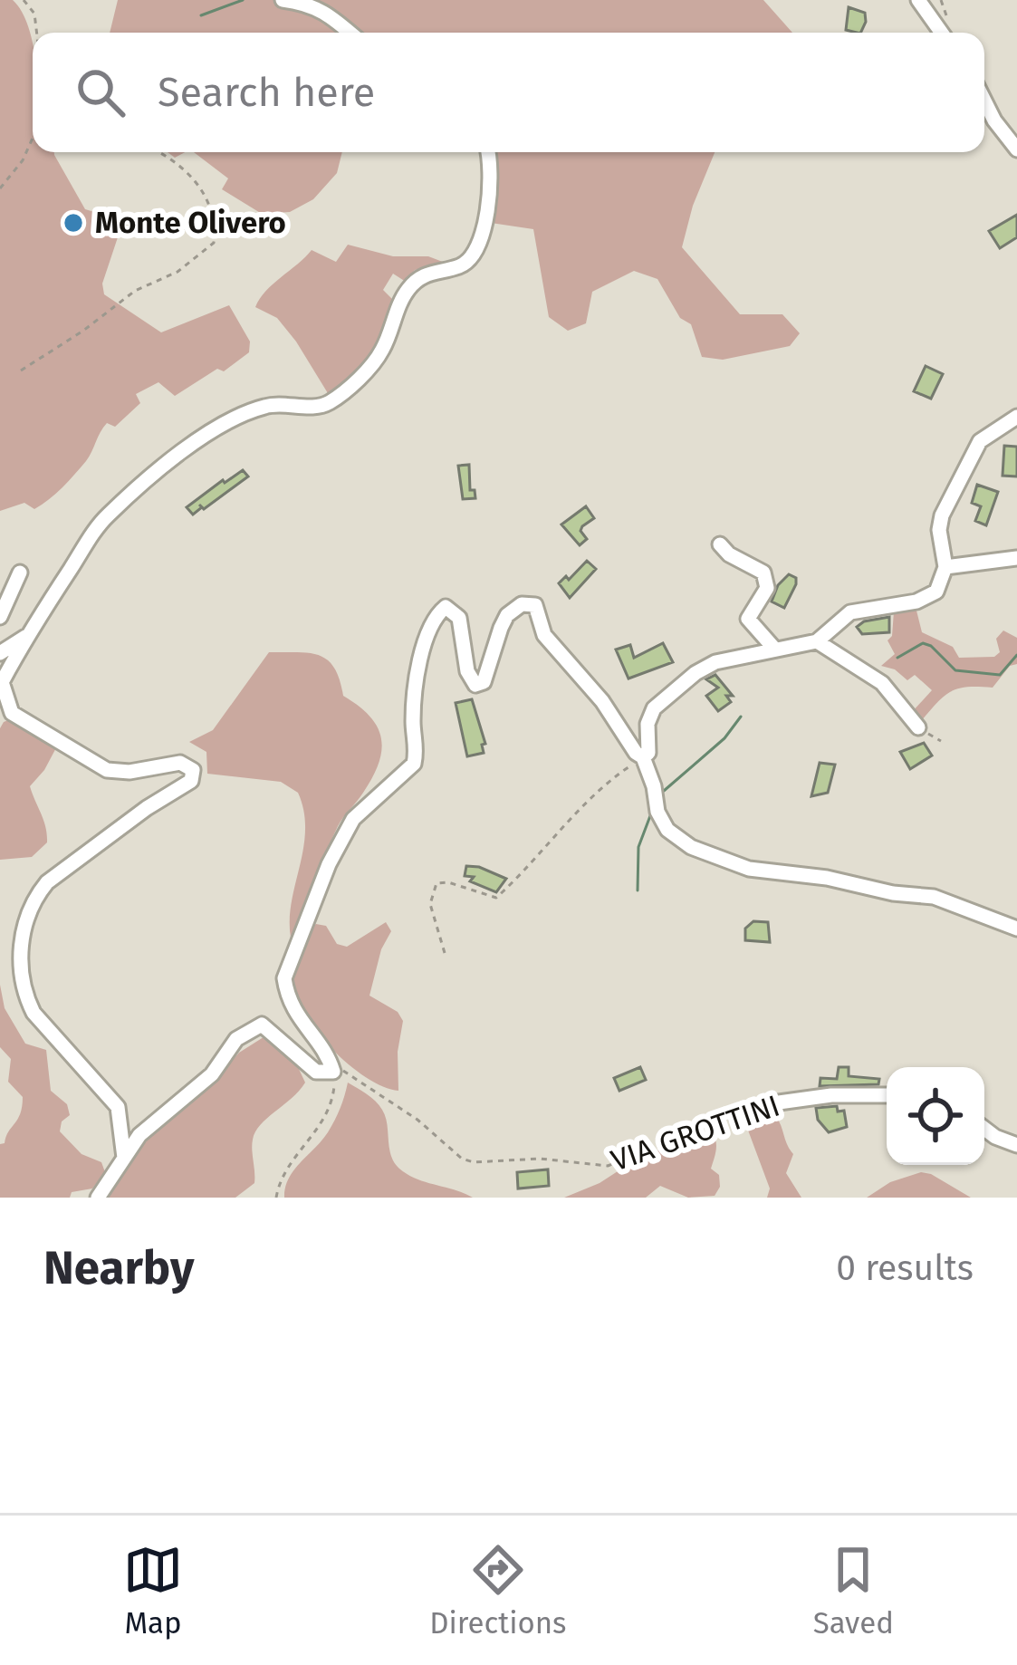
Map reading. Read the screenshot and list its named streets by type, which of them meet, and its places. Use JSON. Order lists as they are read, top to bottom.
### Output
{
  "streets": {
    "street": ["VIA GROTTINI"]
  },
  "places": ["Monte Olivero"],
  "page": {
    "search": "Search here",
    "heading": ["Nearby", "0 results"],
    "nav": ["Map", "Directions", "Saved"]
  }
}
